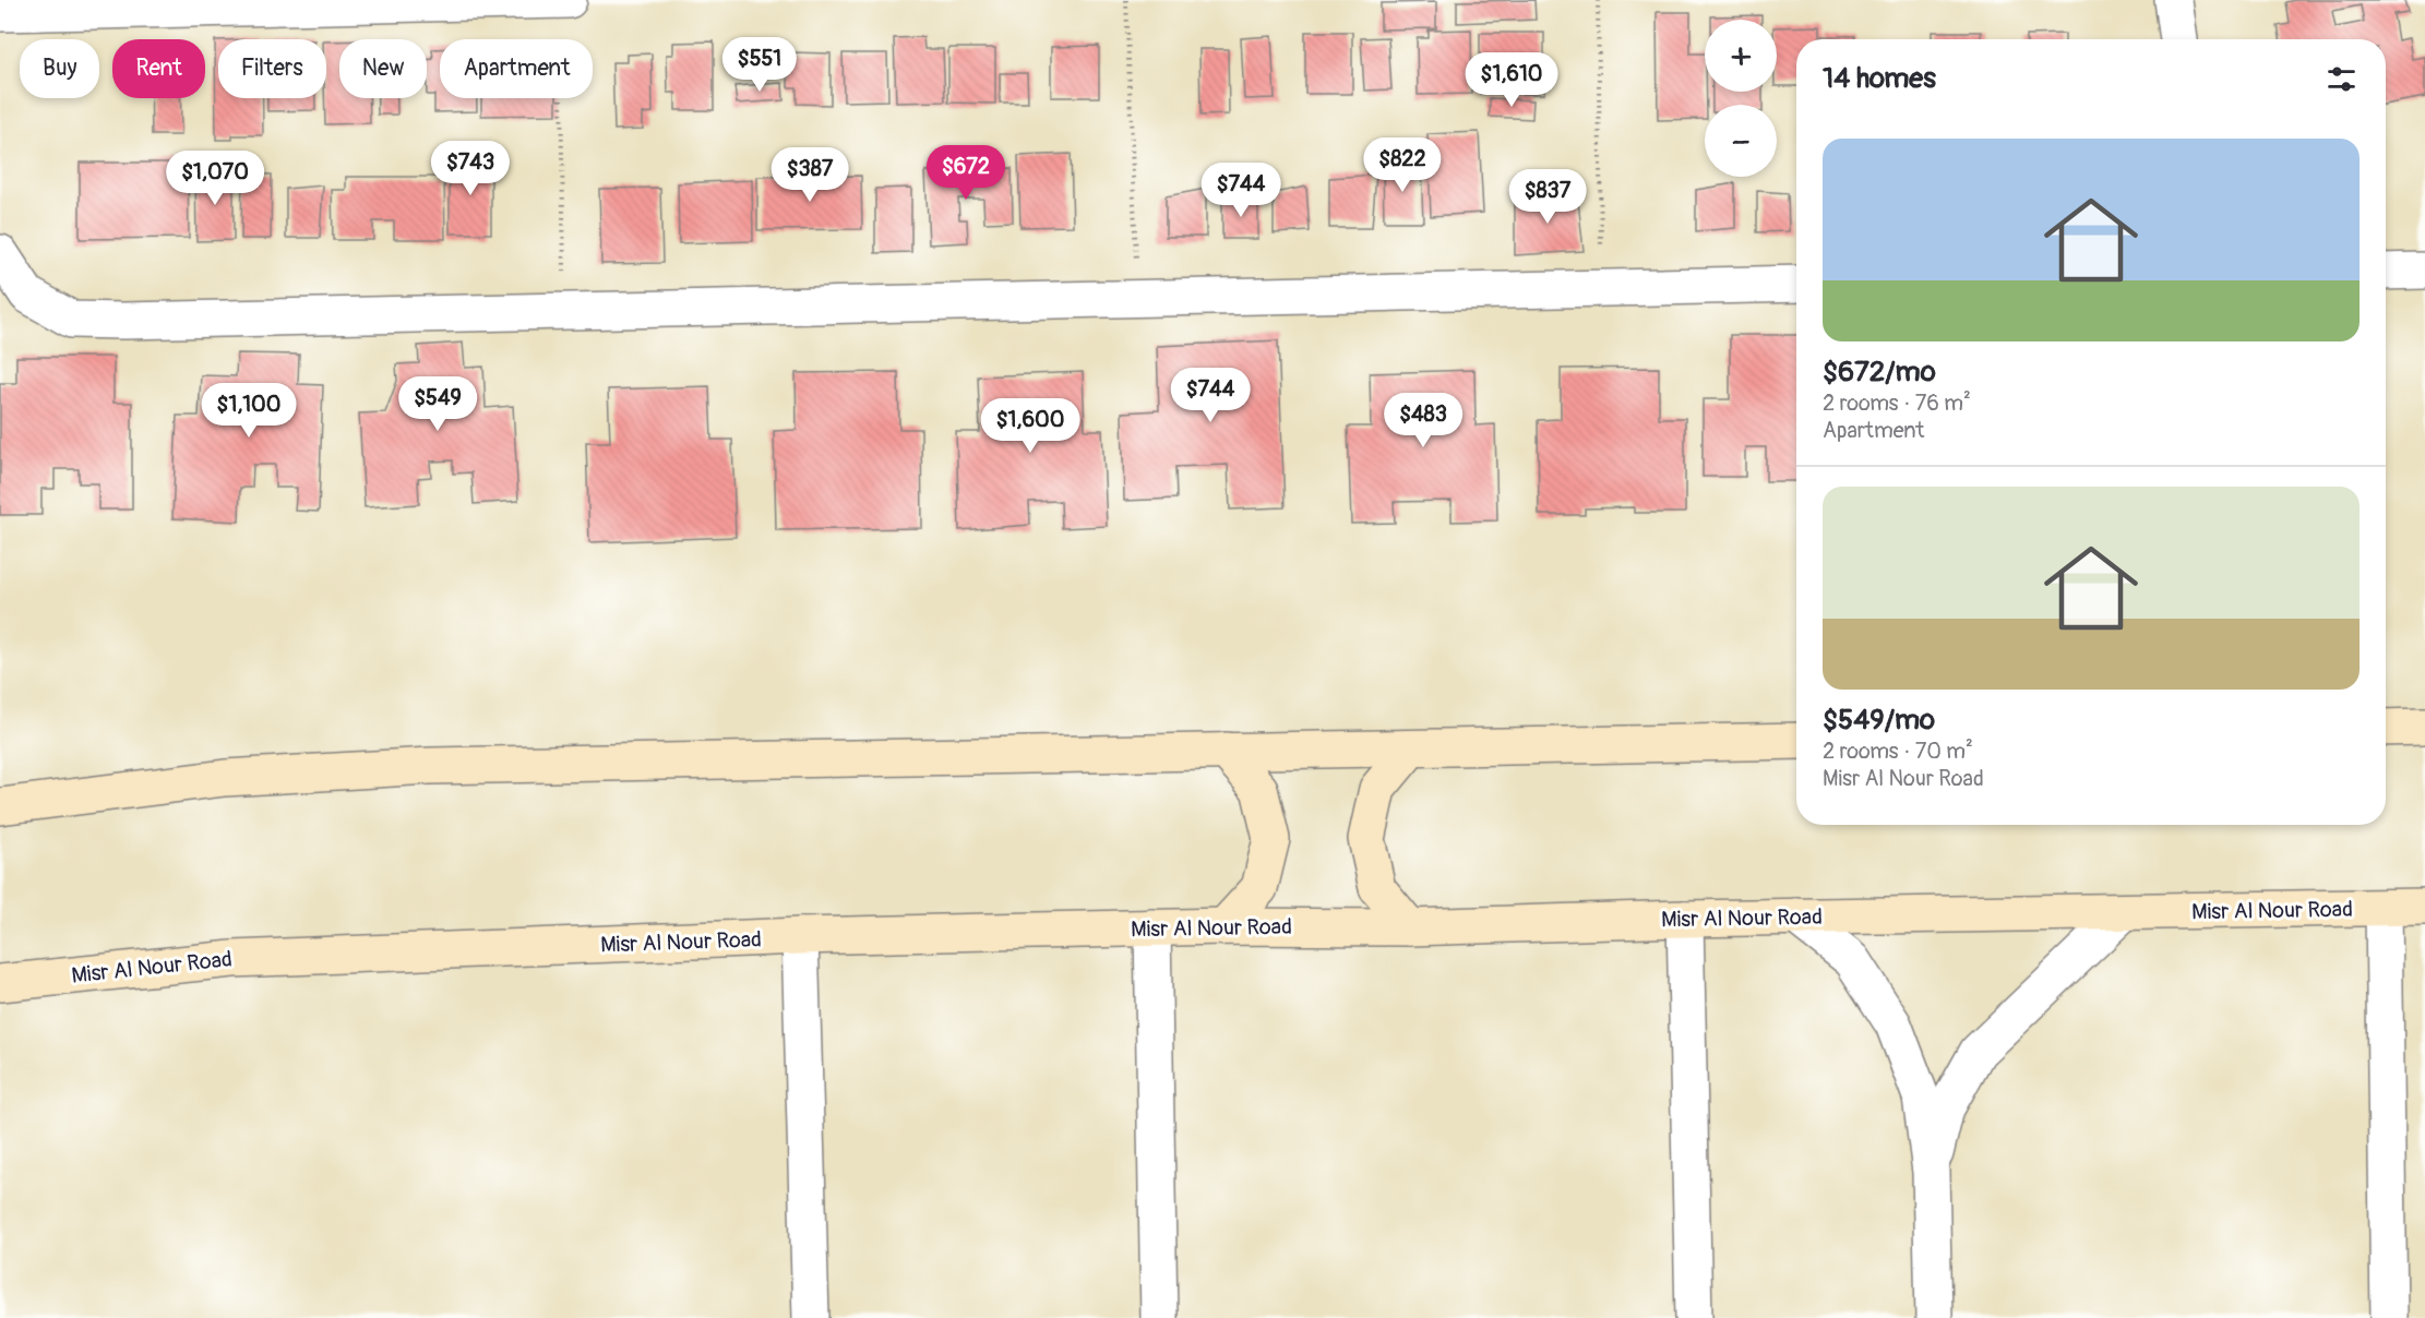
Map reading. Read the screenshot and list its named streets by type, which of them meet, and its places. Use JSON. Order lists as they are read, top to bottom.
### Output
{
  "streets": {
    "street": ["Misr Al Nour Road"]
  },
  "page": {
    "map_buttons": ["+", "−"],
    "price": [
      "$551",
      "$1,610",
      "$822",
      "$743",
      "$672",
      "$387",
      "$1,070",
      "$744",
      "$837",
      "$744",
      "$549",
      "$1,100",
      "$483",
      "$1,600"
    ],
    "chip": [
      "Buy",
      "Rent",
      "Filters",
      "New",
      "Apartment"
    ],
    "heading": "14 homes",
    "list": [
      {
        "name": "$672/mo",
        "note": "2 rooms · 76 m² · Apartment"
      },
      {
        "name": "$549/mo",
        "note": "2 rooms · 70 m² · Misr Al Nour Road"
      }
    ]
  }
}
